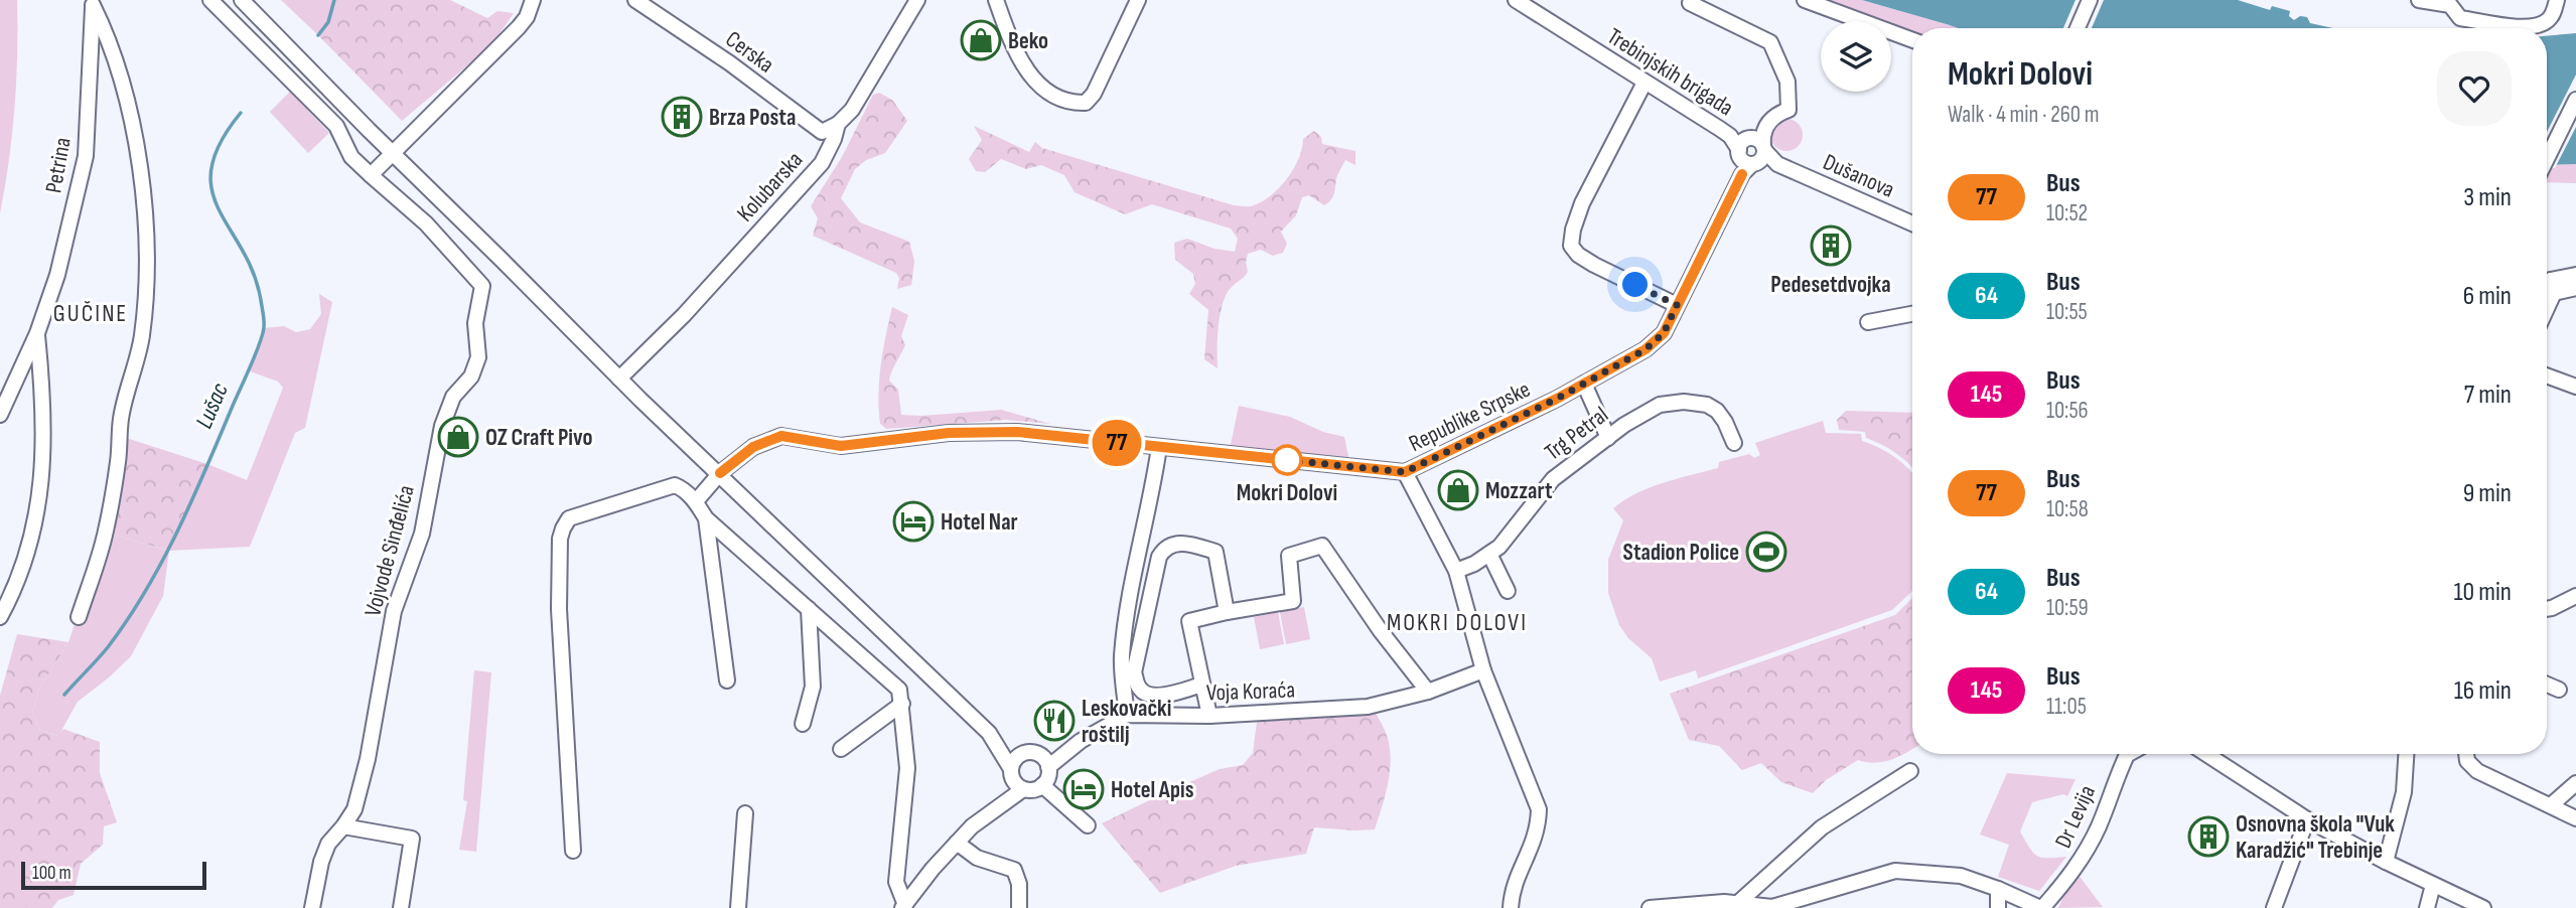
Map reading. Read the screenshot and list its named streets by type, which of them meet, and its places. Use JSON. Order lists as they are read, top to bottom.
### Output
{
  "streets": {
    "street": [
      "Cerska",
      "Trebinjskih brigada",
      "Petrina",
      "Dušanova",
      "Kolubarska",
      "Republike Srpske",
      "Trg Petral",
      "Vojvode Sinđelića",
      "Voja Koraća",
      "Dr Levija"
    ]
  },
  "crossings": [
    ["Cerska", "Kolubarska"],
    ["Trebinjskih brigada", "Dušanova"],
    ["Trebinjskih brigada", "Republike Srpske"],
    ["Dušanova", "Republike Srpske"]
  ],
  "districts": ["GUČINE", "MOKRI DOLOVI"],
  "water": ["Lušac"],
  "places": {
    "shop": ["Beko", "OZ Craft Pivo", "Mozzart"],
    "building": ["Brza Posta", "Pedesetdvojka", "Osnovna škola \"Vuk Karadžić\" Trebinje"],
    "other": ["Mokri Dolovi"],
    "hotel": ["Hotel Nar", "Hotel Apis"],
    "sports": ["Stadion Police"],
    "restaurant": ["Leskovački roštilj"]
  },
  "lines": ["bus line 77"],
  "scale_bar": "100 m",
  "page": {
    "on_map": "77",
    "heading": ["Mokri Dolovi", "Walk · 4 min · 260 m"],
    "list": [
      {
        "mark": "77",
        "name": "Bus",
        "note": "10:52",
        "value": "3 min"
      },
      {
        "mark": "64",
        "name": "Bus",
        "note": "10:55",
        "value": "6 min"
      },
      {
        "mark": "145",
        "name": "Bus",
        "note": "10:56",
        "value": "7 min"
      },
      {
        "mark": "77",
        "name": "Bus",
        "note": "10:58",
        "value": "9 min"
      },
      {
        "mark": "64",
        "name": "Bus",
        "note": "10:59",
        "value": "10 min"
      },
      {
        "mark": "145",
        "name": "Bus",
        "note": "11:05",
        "value": "16 min"
      }
    ],
    "scale": "100 m"
  }
}
